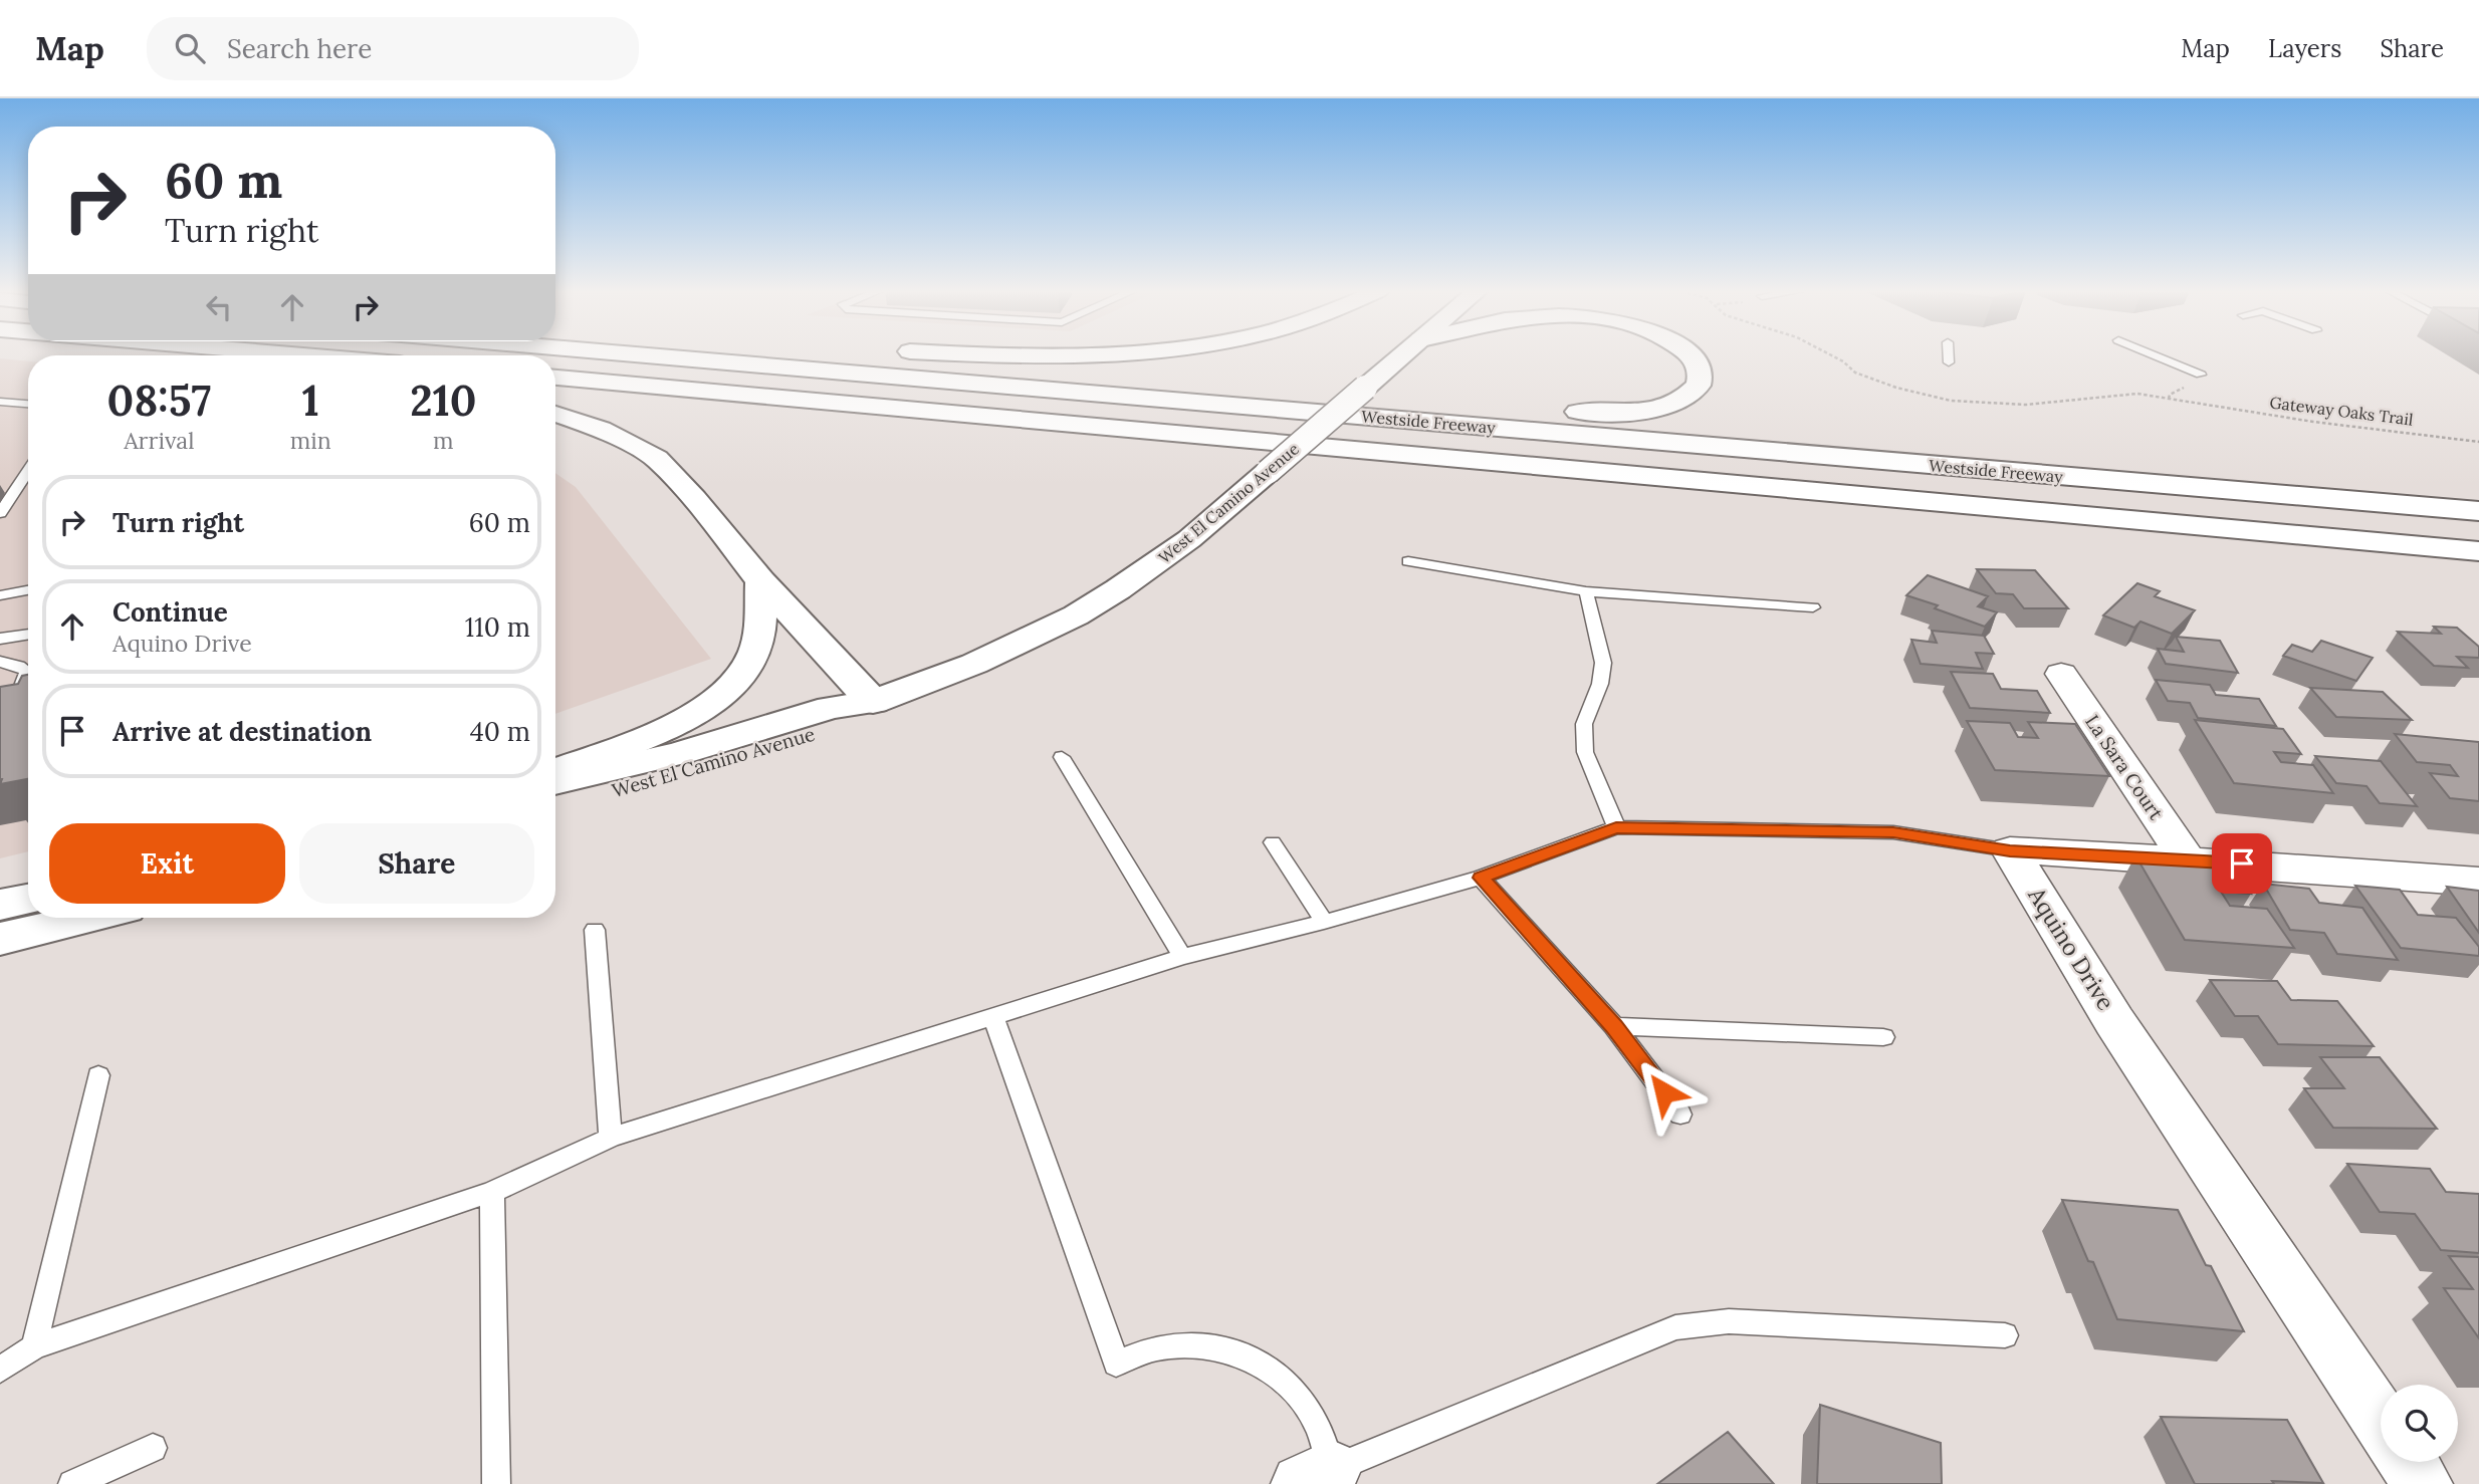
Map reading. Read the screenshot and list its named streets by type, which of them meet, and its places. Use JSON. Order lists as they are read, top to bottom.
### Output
{
  "streets": {
    "main road": ["Westside Freeway", "West El Camino Avenue"],
    "street": ["La Sara Court", "Aquino Drive"],
    "path": ["Gateway Oaks Trail"]
  },
  "page": {
    "header": "Map",
    "search": "Search here",
    "nav": ["Map", "Layers", "Share"],
    "turn": ["60 m", "Turn right"],
    "eta": [
      "08:57",
      "Arrival",
      "1",
      "min",
      "210",
      "m"
    ],
    "list": [
      {
        "name": "Turn right",
        "value": "60 m"
      },
      {
        "name": "Continue",
        "note": "Aquino Drive",
        "value": "110 m"
      },
      {
        "name": "Arrive at destination",
        "value": "40 m"
      }
    ],
    "buttons": ["Exit", "Share"]
  }
}
